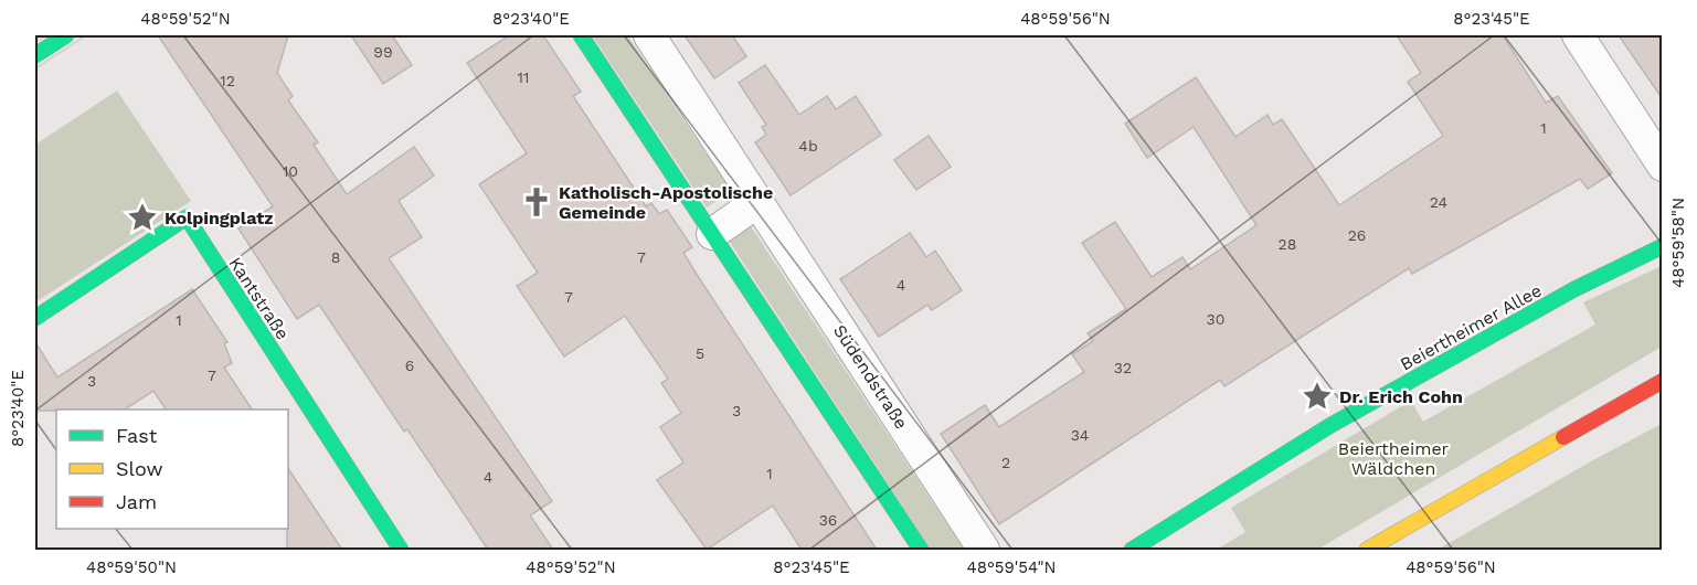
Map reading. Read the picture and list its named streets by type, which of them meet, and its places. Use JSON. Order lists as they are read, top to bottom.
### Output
{
  "streets": {
    "street": ["Kantstraße", "Beiertheimer Allee", "Südendstraße"]
  },
  "parks": ["Beiertheimer Wäldchen"],
  "places": {
    "church": ["Katholisch-Apostolische Gemeinde"],
    "place": ["Kolpingplatz", "Dr. Erich Cohn"]
  },
  "house_numbers": [
    "99",
    "11",
    "12",
    "1",
    "4b",
    "10",
    "24",
    "26",
    "28",
    "8",
    "7",
    "4",
    "7",
    "30",
    "1",
    "5",
    "6",
    "32",
    "7",
    "3",
    "3",
    "34",
    "2",
    "1",
    "4",
    "36"
  ],
  "legend": ["Fast", "Slow", "Jam"],
  "coordinates": [
    "48°59'52\"N",
    "8°23'40\"E",
    "48°59'56\"N",
    "8°23'45\"E",
    "48°59'58\"N",
    "48°59'50\"N",
    "48°59'54\"N"
  ]
}
